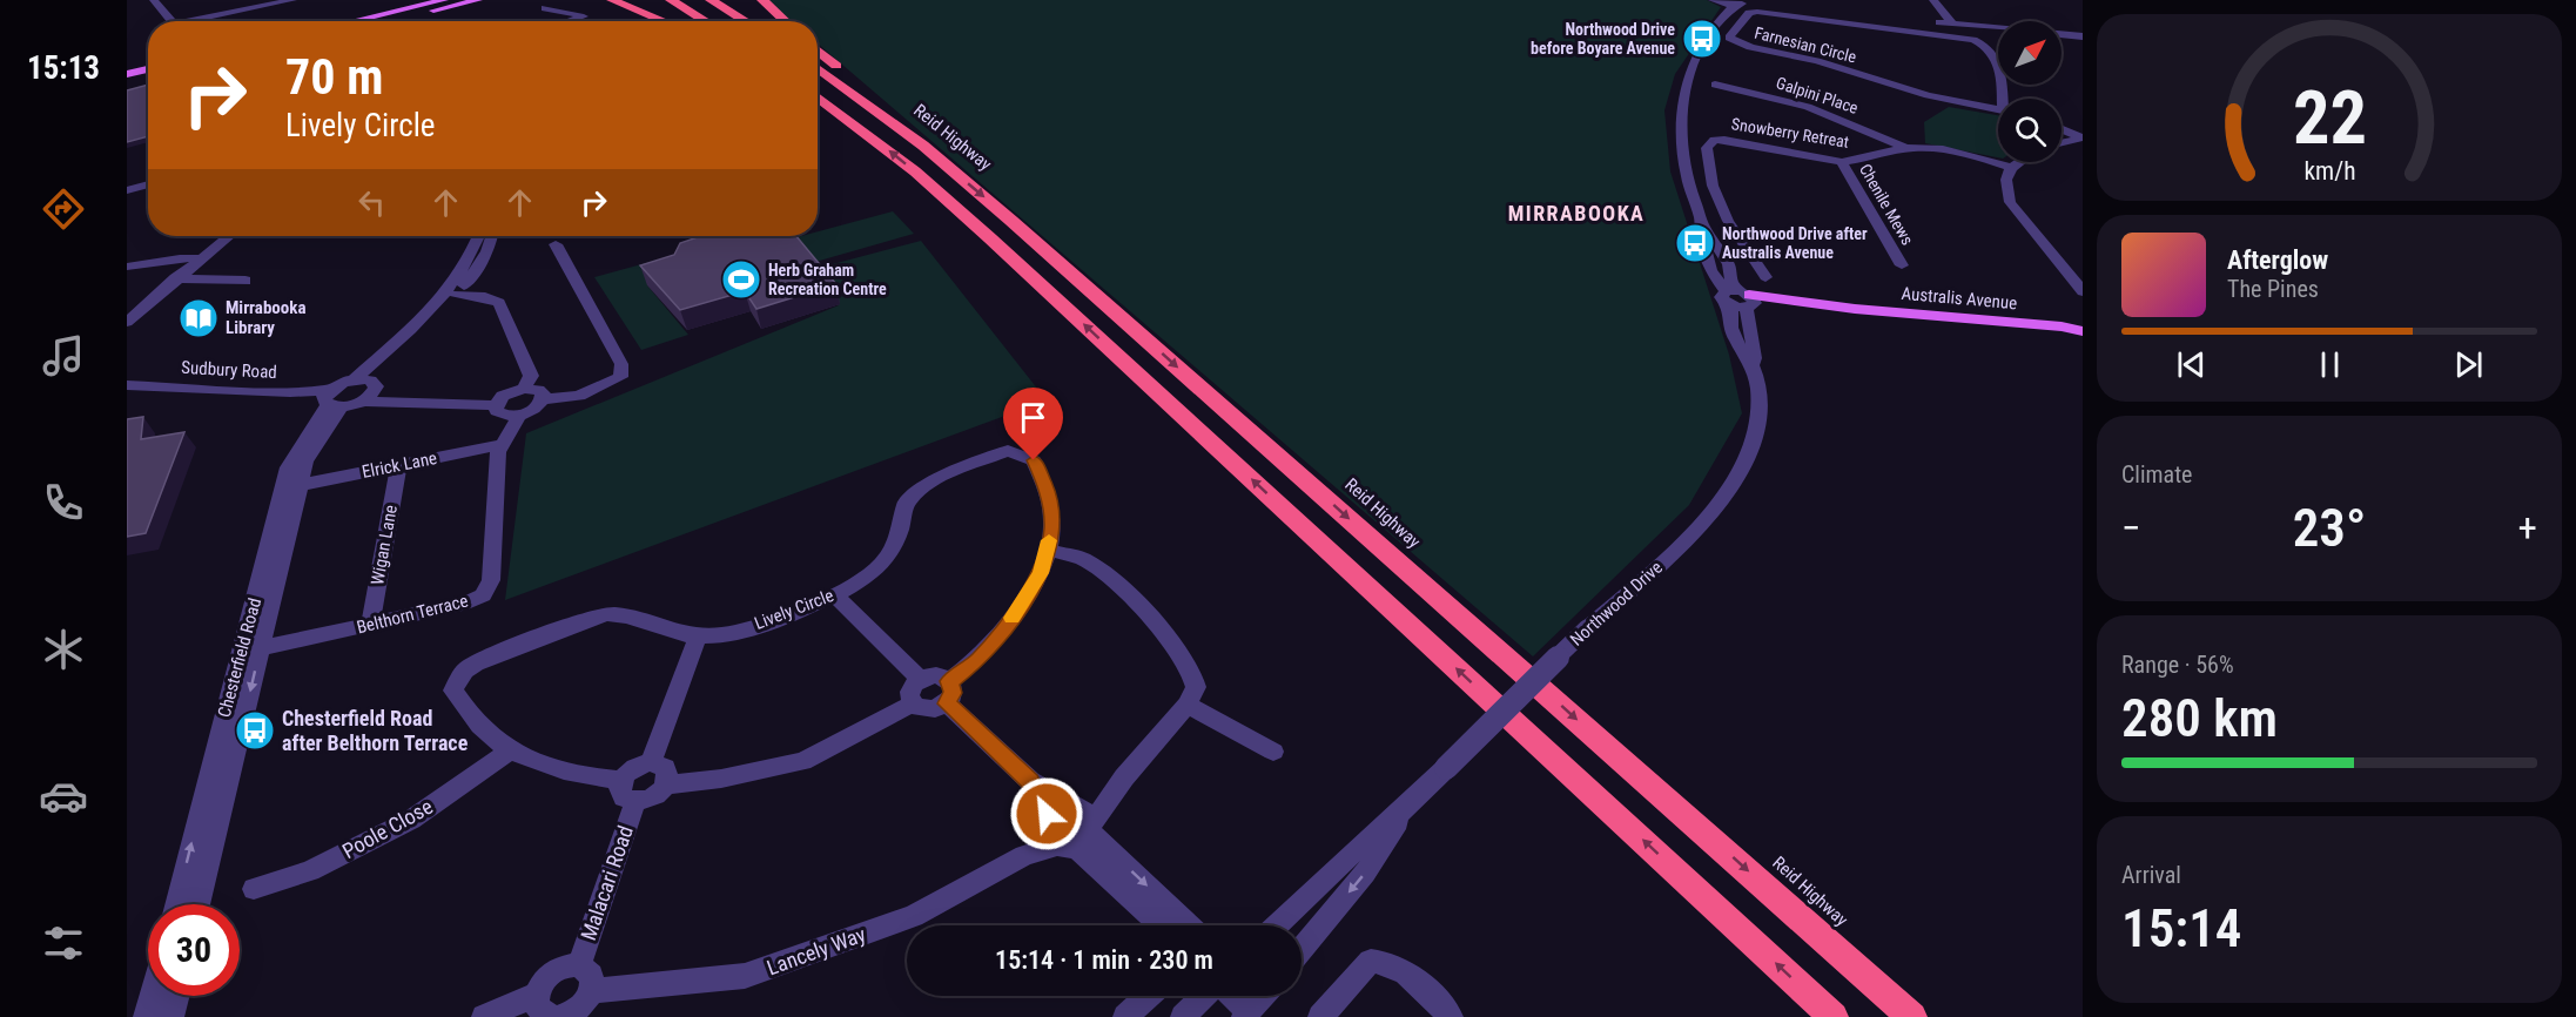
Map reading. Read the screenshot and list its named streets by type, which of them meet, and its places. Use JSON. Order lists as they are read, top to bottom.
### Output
{
  "streets": {
    "highway": ["Reid Highway"],
    "main road": ["Australis Avenue"],
    "street": [
      "Farnesian Circle",
      "Galpini Place",
      "Snowberry Retreat",
      "Chenile Mews",
      "Sudbury Road",
      "Elrick Lane",
      "Wigan Lane",
      "Northwood Drive",
      "Lively Circle",
      "Belthorn Terrace",
      "Chesterfield Road",
      "Poole Close",
      "Malacari Road",
      "Lancely Way"
    ]
  },
  "crossings": [
    ["Galpini Place", "Snowberry Retreat"],
    ["Snowberry Retreat", "Chenile Mews"],
    ["Australis Avenue", "Northwood Drive"],
    ["Sudbury Road", "Chesterfield Road"],
    ["Elrick Lane", "Wigan Lane"],
    ["Elrick Lane", "Belthorn Terrace"],
    ["Elrick Lane", "Chesterfield Road"],
    ["Wigan Lane", "Belthorn Terrace"],
    ["Lively Circle", "Poole Close"],
    ["Lively Circle", "Malacari Road"],
    ["Belthorn Terrace", "Chesterfield Road"]
  ],
  "districts": ["MIRRABOOKA"],
  "places": {
    "bus stop": ["Northwood Drive before Boyare Avenue", "Northwood Drive after Australis Avenue", "Chesterfield Road after Belthorn Terrace"],
    "sports": ["Herb Graham Recreation Centre"],
    "library": ["Mirrabooka Library"]
  },
  "north": "top right",
  "page": {
    "tabs": "15:13",
    "turn": ["70 m", "Lively Circle"],
    "song": ["Afterglow", "The Pines"],
    "tile": [
      "Climate",
      ["Range · 56%", "280 km"],
      ["Arrival", "15:14"]
    ],
    "heat": ["−", "23°", "+"],
    "limit": "30",
    "trip": "15:14 · 1 min · 230 m",
    "gauge": ["22", "km/h"]
  }
}
